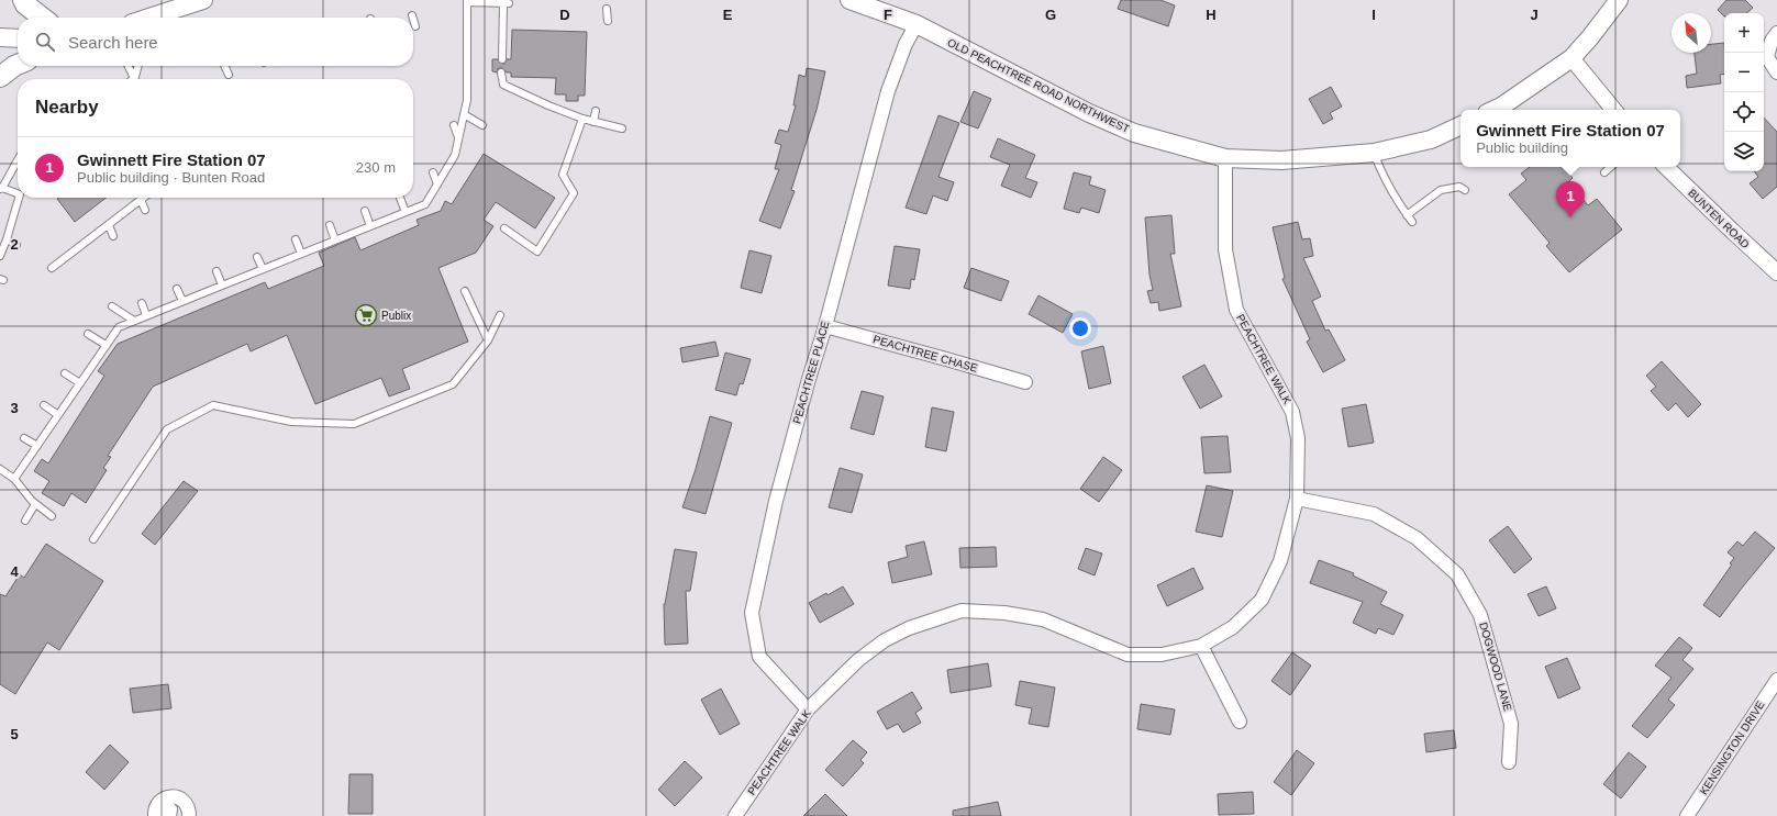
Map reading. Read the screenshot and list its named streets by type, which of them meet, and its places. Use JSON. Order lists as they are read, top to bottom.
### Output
{
  "streets": {
    "main road": ["OLD PEACHTREE ROAD NORTHWEST"],
    "street": [
      "BUNTEN ROAD",
      "PEACHTREE CHASE",
      "PEACHTREE WALK",
      "PEACHTREE PLACE",
      "DOGWOOD LANE",
      "KENSINGTON DRIVE"
    ]
  },
  "crossings": [
    ["OLD PEACHTREE ROAD NORTHWEST", "PEACHTREE WALK"],
    ["OLD PEACHTREE ROAD NORTHWEST", "PEACHTREE PLACE"],
    ["PEACHTREE CHASE", "PEACHTREE PLACE"],
    ["PEACHTREE WALK", "PEACHTREE PLACE"],
    ["PEACHTREE WALK", "DOGWOOD LANE"]
  ],
  "places": {
    "supermarket": ["Publix"]
  },
  "north": "top left",
  "page": {
    "map_buttons": ["+", "−"],
    "search": "Search here",
    "heading": "Nearby",
    "popup": ["Gwinnett Fire Station 07", "Public building"],
    "list": [
      {
        "mark": "1",
        "name": "Gwinnett Fire Station 07",
        "note": "Public building · Bunten Road",
        "value": "230 m"
      }
    ],
    "pins": "1"
  },
  "grid": {
    "columns": [
      "D",
      "E",
      "F",
      "G",
      "H",
      "I",
      "J"
    ],
    "rows": [
      "2",
      "3",
      "4",
      "5"
    ]
  }
}
